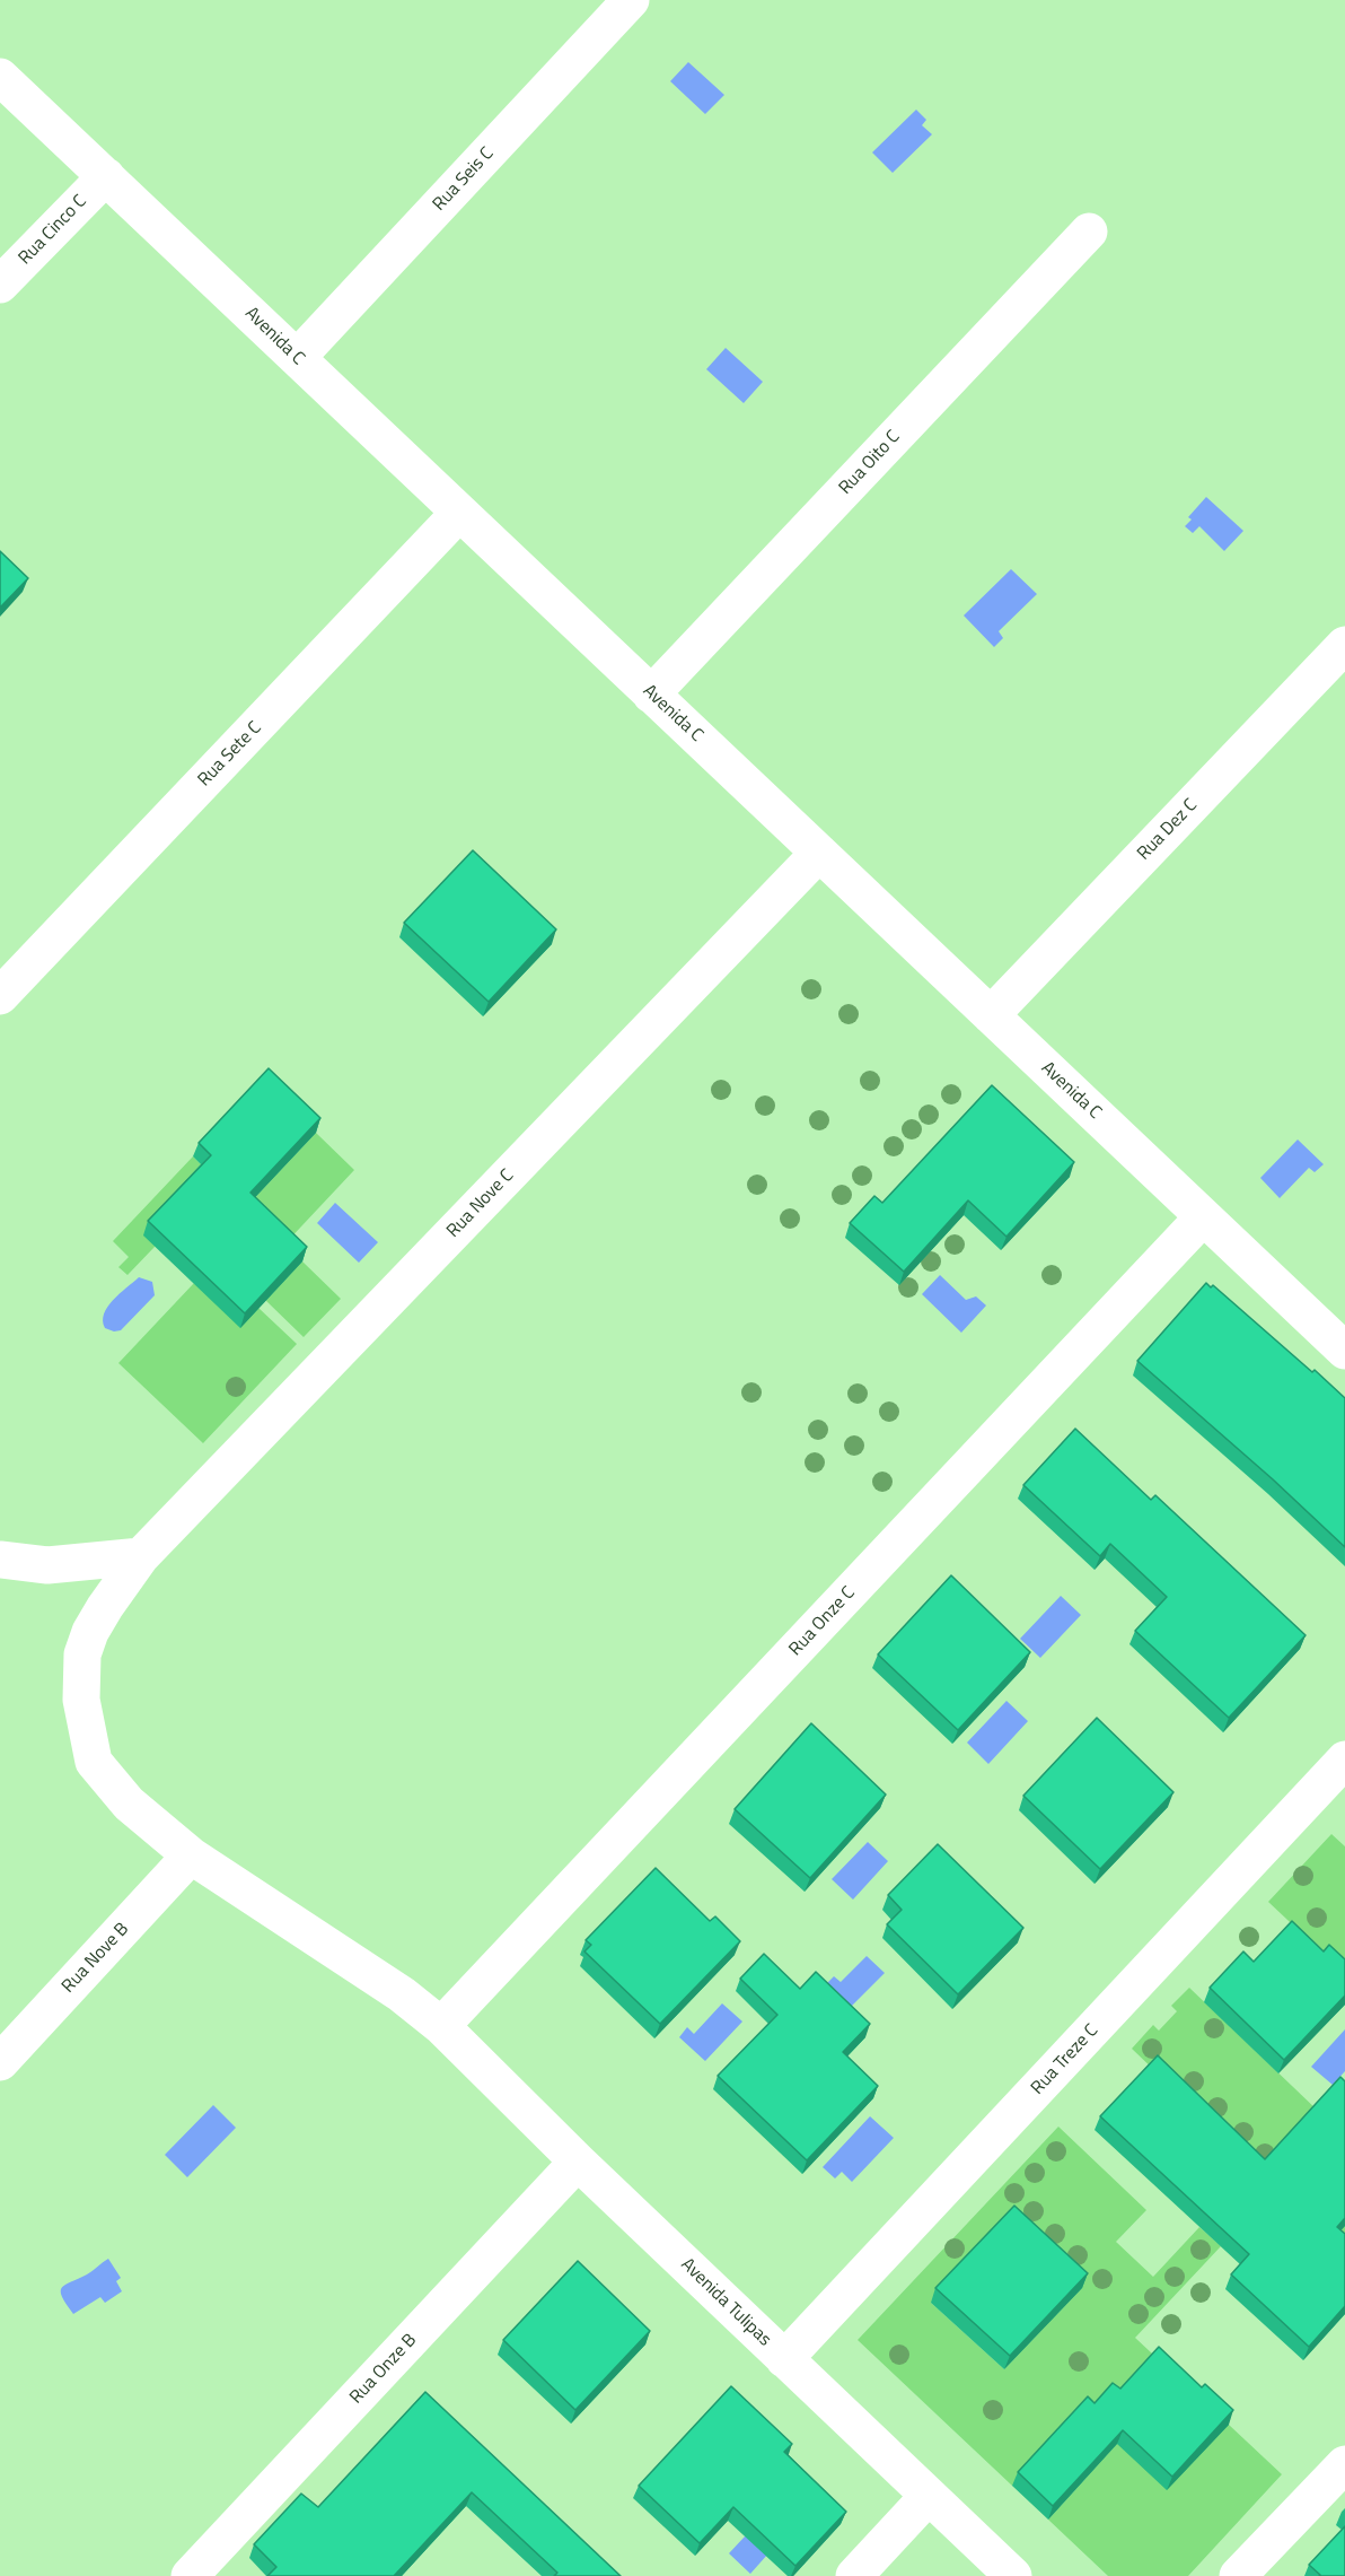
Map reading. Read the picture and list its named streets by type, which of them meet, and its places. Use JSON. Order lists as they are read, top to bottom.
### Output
{
  "streets": {
    "street": [
      "Rua Seis C",
      "Rua Cinco C",
      "Avenida C",
      "Rua Oito C",
      "Rua Sete C",
      "Rua Dez C",
      "Rua Nove C",
      "Rua Onze C",
      "Rua Nove B",
      "Rua Treze C",
      "Avenida Tulipas",
      "Rua Onze B"
    ]
  },
  "crossings": [
    ["Rua Seis C", "Avenida C"],
    ["Rua Cinco C", "Avenida C"],
    ["Avenida C", "Rua Oito C"],
    ["Avenida C", "Rua Sete C"],
    ["Avenida C", "Rua Dez C"],
    ["Avenida C", "Rua Nove C"],
    ["Avenida C", "Rua Onze C"],
    ["Rua Nove C", "Rua Nove B"],
    ["Rua Nove C", "Avenida Tulipas"],
    ["Rua Onze C", "Avenida Tulipas"],
    ["Rua Nove B", "Avenida Tulipas"],
    ["Rua Treze C", "Avenida Tulipas"],
    ["Avenida Tulipas", "Rua Onze B"]
  ]
}
